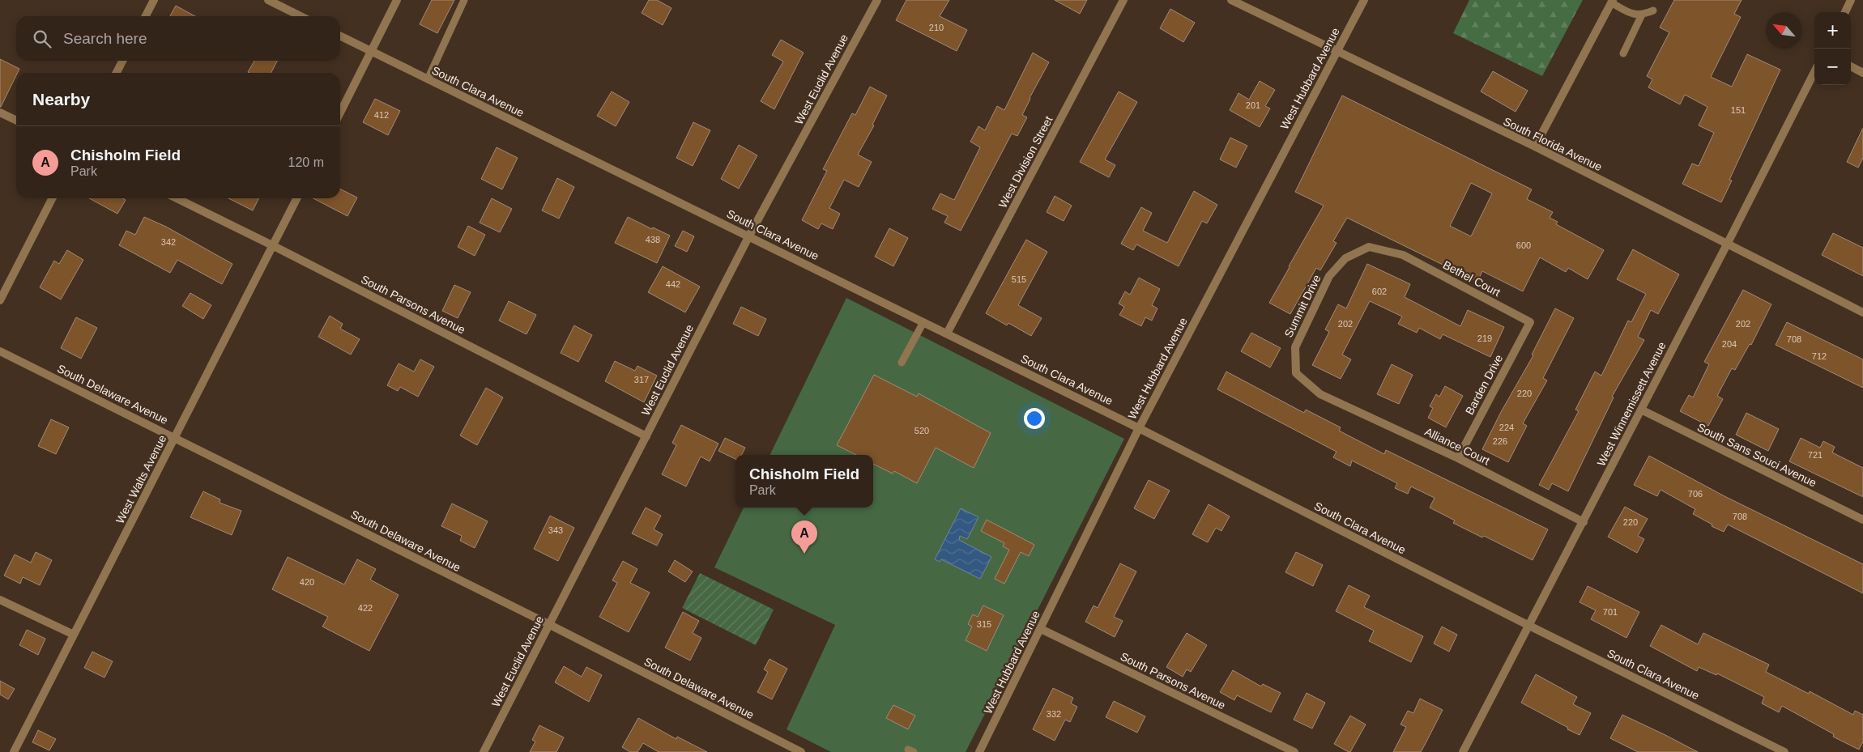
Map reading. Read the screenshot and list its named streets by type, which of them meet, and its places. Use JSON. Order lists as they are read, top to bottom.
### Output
{
  "streets": {
    "street": [
      "West Hubbard Avenue",
      "West Euclid Avenue",
      "South Clara Avenue",
      "South Florida Avenue",
      "West Division Street",
      "Bethel Court",
      "South Parsons Avenue",
      "Summit Drive",
      "Barden Drive",
      "South Delaware Avenue",
      "West Winnemissett Avenue",
      "Alliance Court",
      "South Sans Souci Avenue",
      "West Walts Avenue"
    ]
  },
  "crossings": [
    ["West Hubbard Avenue", "South Clara Avenue"],
    ["West Hubbard Avenue", "South Florida Avenue"],
    ["West Hubbard Avenue", "South Parsons Avenue"],
    ["West Euclid Avenue", "South Clara Avenue"],
    ["West Euclid Avenue", "South Parsons Avenue"],
    ["West Euclid Avenue", "South Delaware Avenue"],
    ["South Clara Avenue", "West Division Street"],
    ["South Clara Avenue", "West Winnemissett Avenue"],
    ["South Florida Avenue", "West Winnemissett Avenue"],
    ["Bethel Court", "Summit Drive"],
    ["Bethel Court", "Barden Drive"],
    ["South Parsons Avenue", "West Walts Avenue"],
    ["Summit Drive", "Alliance Court"],
    ["Barden Drive", "Alliance Court"],
    ["South Delaware Avenue", "West Walts Avenue"],
    ["West Winnemissett Avenue", "Alliance Court"],
    ["West Winnemissett Avenue", "South Sans Souci Avenue"]
  ],
  "house_numbers": [
    "210",
    "201",
    "151",
    "412",
    "438",
    "342",
    "600",
    "515",
    "442",
    "602",
    "202",
    "202",
    "219",
    "708",
    "204",
    "712",
    "317",
    "220",
    "224",
    "520",
    "226",
    "721",
    "706",
    "708",
    "220",
    "343",
    "420",
    "422",
    "701",
    "315",
    "332"
  ],
  "north": "top left",
  "page": {
    "map_buttons": ["+", "−"],
    "search": "Search here",
    "heading": "Nearby",
    "list": [
      {
        "mark": "A",
        "name": "Chisholm Field",
        "note": "Park",
        "value": "120 m"
      }
    ],
    "popup": ["Chisholm Field", "Park"],
    "pins": "A"
  }
}
